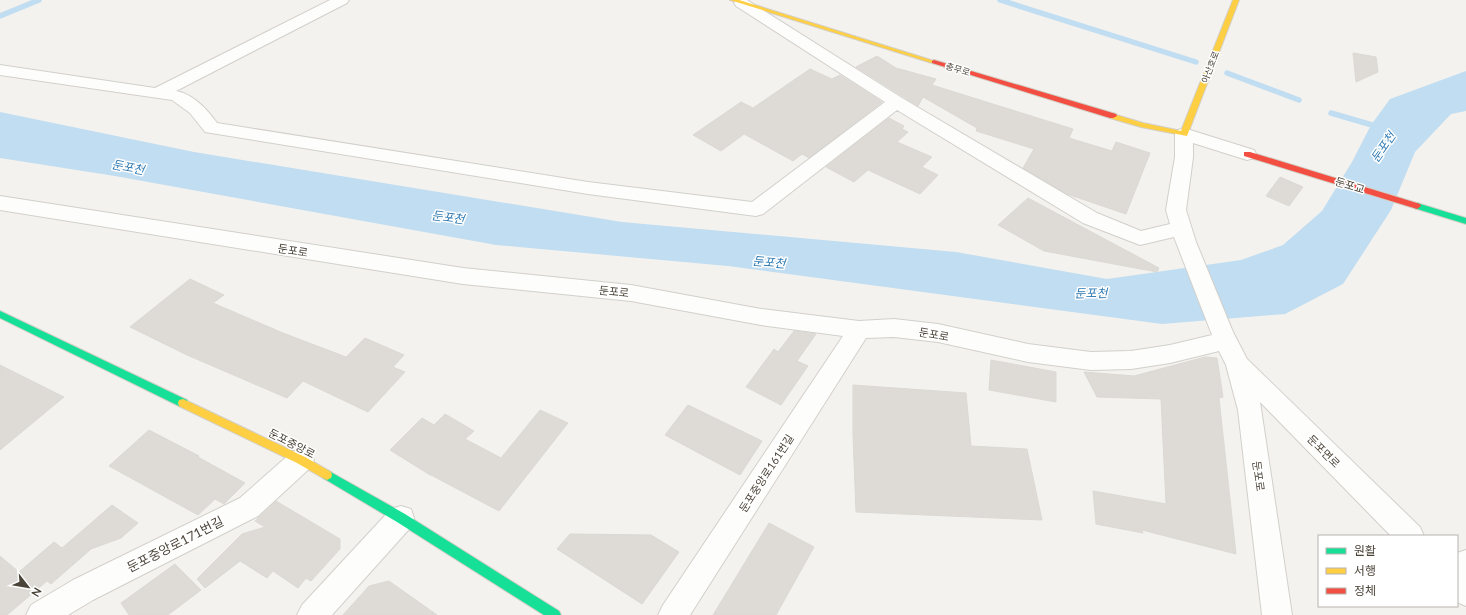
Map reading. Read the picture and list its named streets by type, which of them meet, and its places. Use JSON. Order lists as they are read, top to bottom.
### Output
{
  "streets": {
    "street": [
      "아산호로",
      "충무로",
      "둔포교",
      "둔포로",
      "둔포중앙로",
      "둔포면로",
      "둔포중앙로161번길",
      "둔포중앙로171번길"
    ]
  },
  "crossings": [
    ["아산호로", "충무로"],
    ["충무로", "둔포교"],
    ["둔포로", "둔포면로"],
    ["둔포로", "둔포중앙로161번길"],
    ["둔포중앙로", "둔포중앙로171번길"]
  ],
  "water": ["둔포천"],
  "legend": ["원활", "서행", "정체"],
  "north": "bottom right"
}
